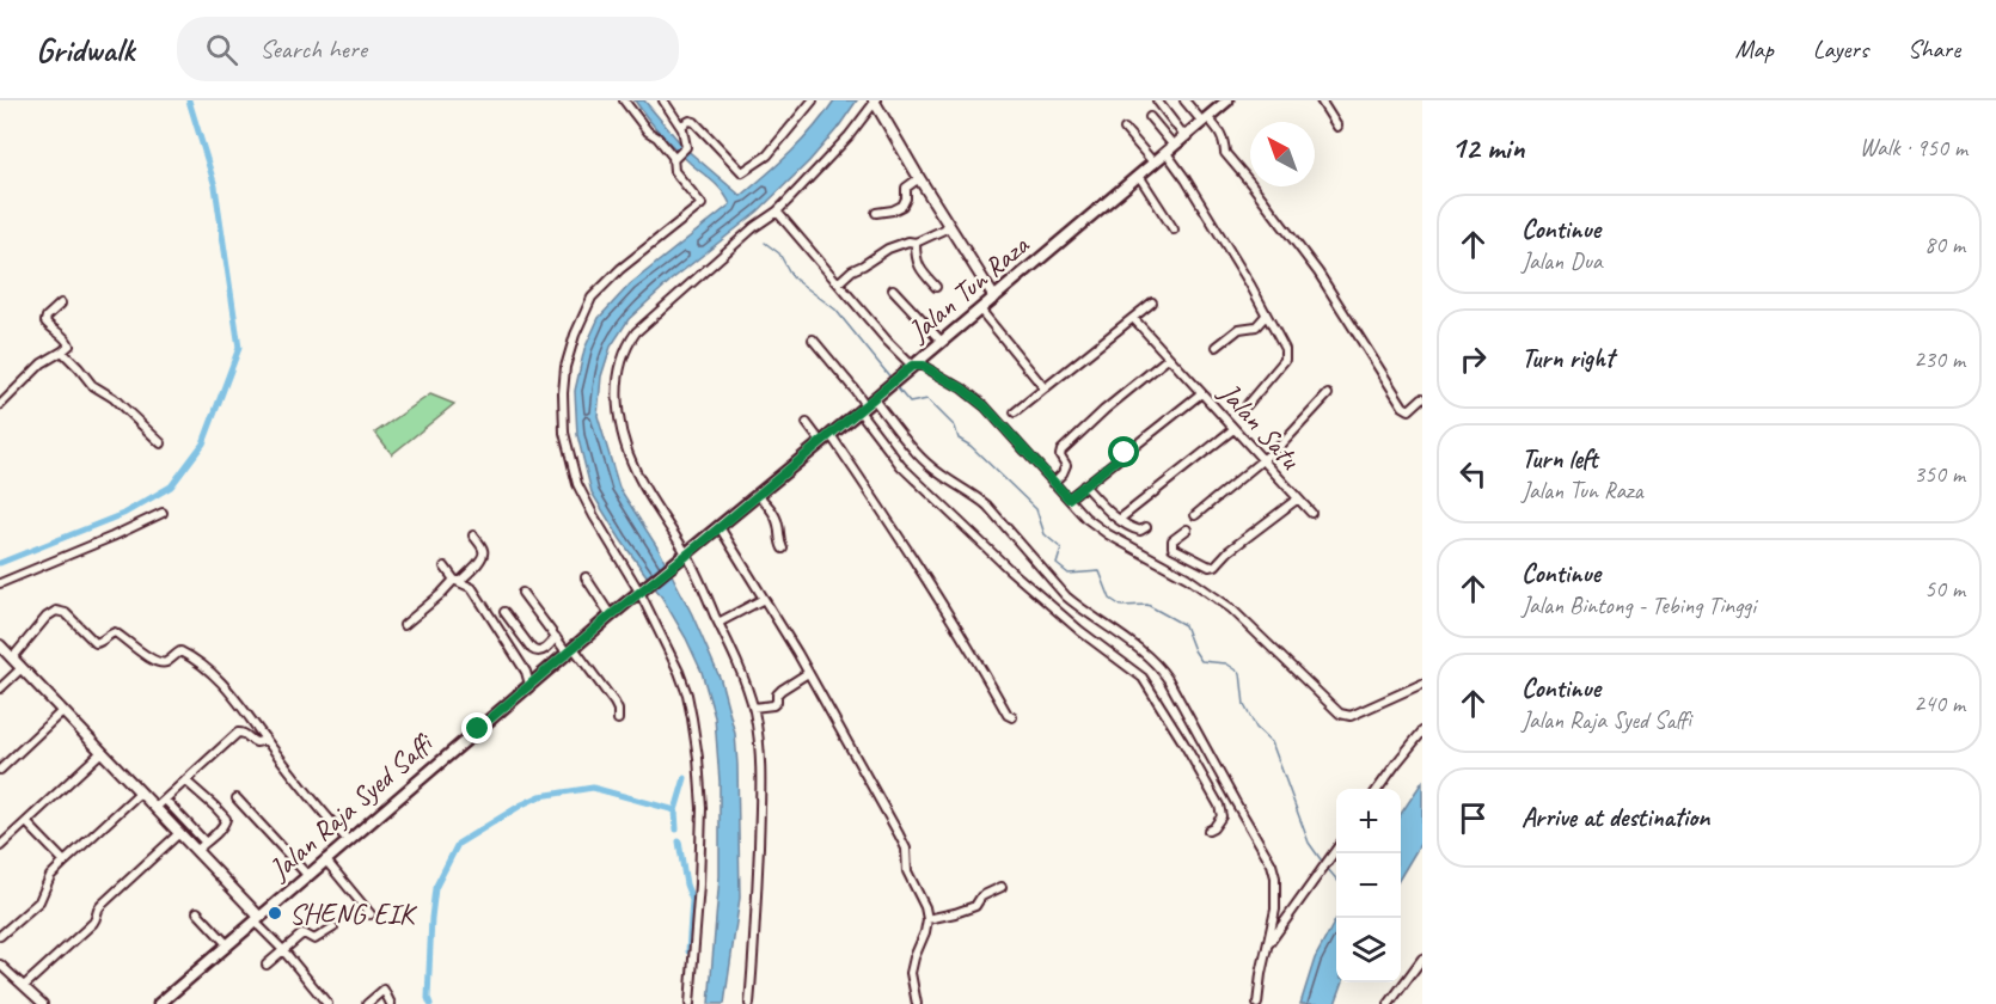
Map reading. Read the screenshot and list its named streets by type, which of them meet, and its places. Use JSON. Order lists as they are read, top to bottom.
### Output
{
  "streets": {
    "main road": ["Jalan Tun Raza", "Jalan Raja Syed Saffi"],
    "street": ["Jalan Satu"]
  },
  "crossings": [
    ["Jalan Tun Raza", "Jalan Raja Syed Saffi"]
  ],
  "places": ["SHENG EIK"],
  "north": "top left",
  "page": {
    "header": "Gridwalk",
    "search": "Search here",
    "nav": ["Map", "Layers", "Share"],
    "heading": ["12 min", "Walk · 950 m"],
    "list": [
      ["Continue", "Jalan Dua", "80 m"],
      ["Turn right", "230 m"],
      ["Turn left", "Jalan Tun Raza", "350 m"],
      ["Continue", "Jalan Bintong - Tebing Tinggi", "50 m"],
      ["Continue", "Jalan Raja Syed Saffi", "240 m"],
      "Arrive at destination"
    ],
    "map_buttons": ["+", "−"]
  }
}
